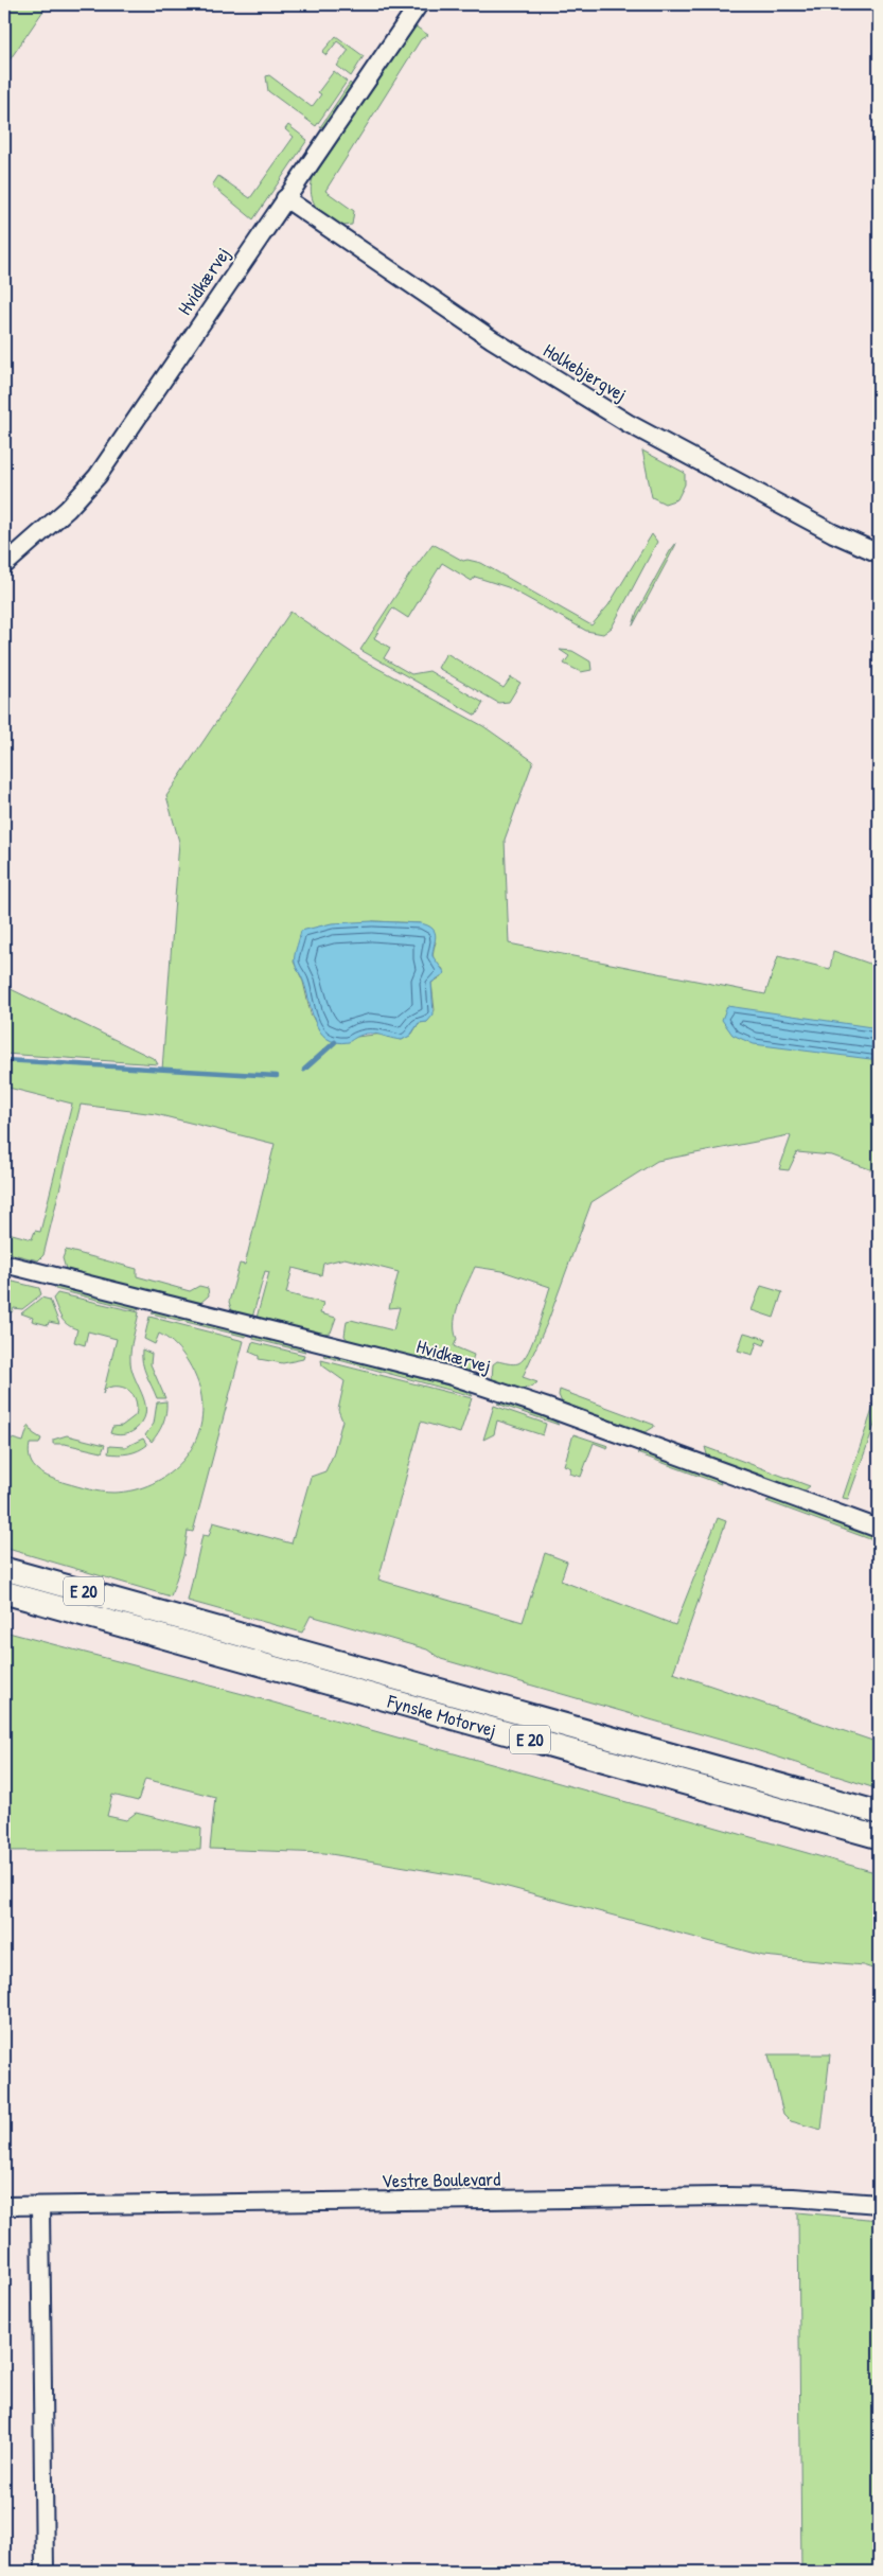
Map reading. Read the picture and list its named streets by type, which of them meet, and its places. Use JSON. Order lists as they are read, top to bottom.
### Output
{
  "streets": {
    "highway": ["E 20", "Fynske Motorvej"],
    "street": ["Hvidkærvej", "Holkebjergvej", "Vestre Boulevard"]
  },
  "crossings": [
    ["Hvidkærvej", "Holkebjergvej"]
  ]
}
